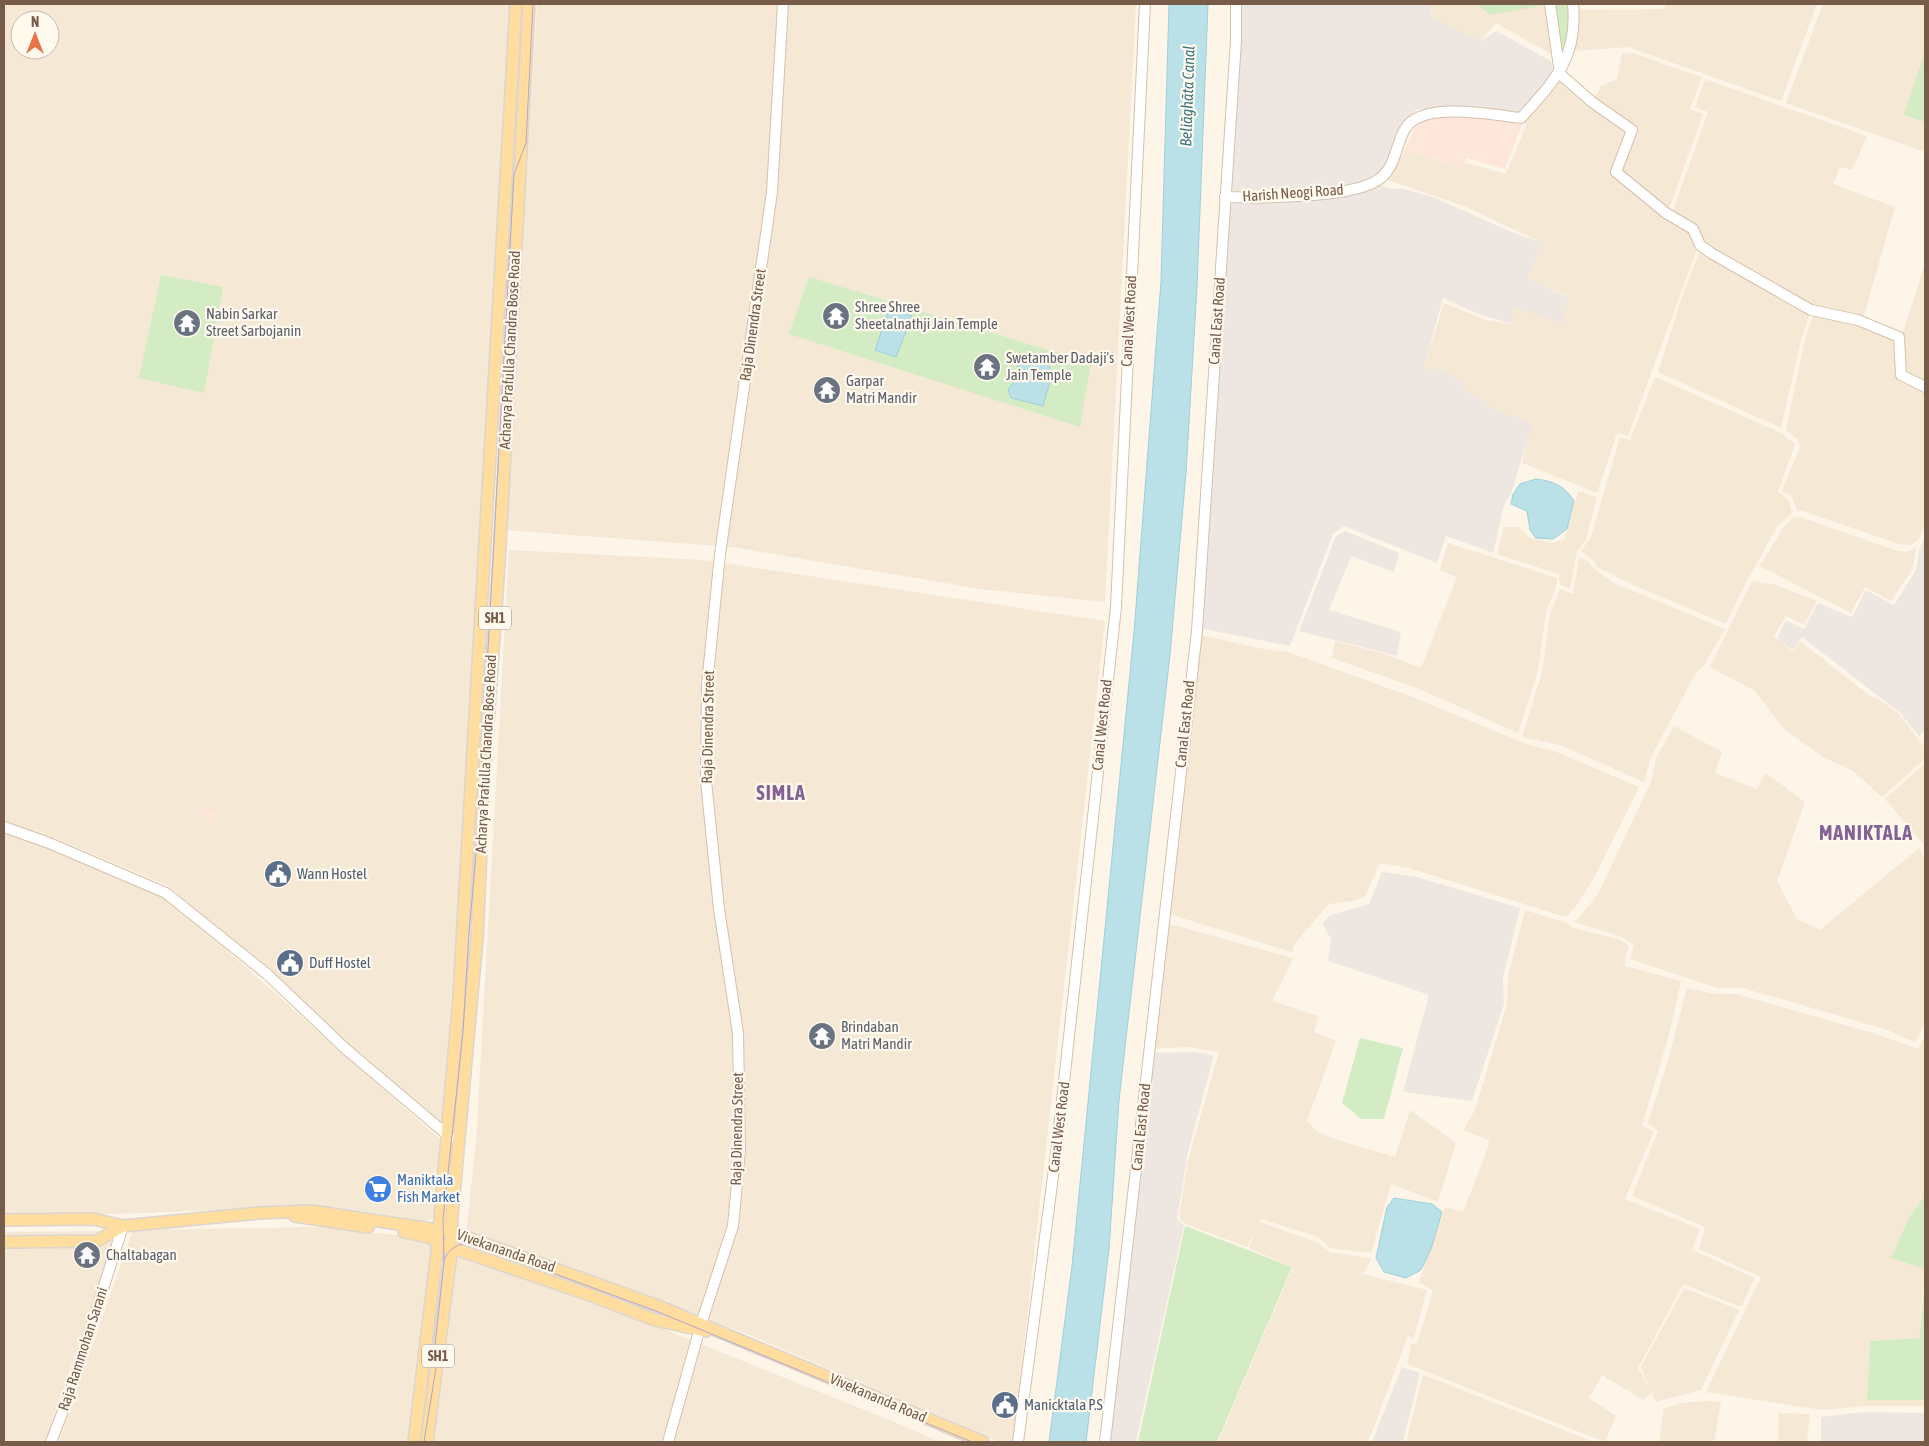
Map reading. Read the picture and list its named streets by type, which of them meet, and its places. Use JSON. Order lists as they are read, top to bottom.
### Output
{
  "streets": {
    "main road": [
      "Harish Neogi Road",
      "Canal West Road",
      "Canal East Road",
      "Raja Dinendra Street",
      "Acharya Prafulla Chandra Bose Road",
      "SH1",
      "Vivekananda Road",
      "Raja Rammohan Sarani"
    ]
  },
  "crossings": [
    ["Harish Neogi Road", "Canal East Road"],
    ["Raja Dinendra Street", "Vivekananda Road"],
    ["Acharya Prafulla Chandra Bose Road", "Vivekananda Road"],
    ["Vivekananda Road", "Raja Rammohan Sarani"]
  ],
  "districts": ["SIMLA", "MANIKTALA"],
  "water": ["Beliāghāta Canal"],
  "places": {
    "temple": [
      "Shree Shree Sheetalnathji Jain Temple",
      "Nabin Sarkar Street Sarbojanin",
      "Swetamber Dadaji's Jain Temple",
      "Garpar Matri Mandir",
      "Brindaban Matri Mandir",
      "Chaltabagan"
    ],
    "public building": ["Wann Hostel", "Duff Hostel", "Manicktala P.S"],
    "supermarket": ["Maniktala Fish Market"]
  },
  "north": "top"
}
